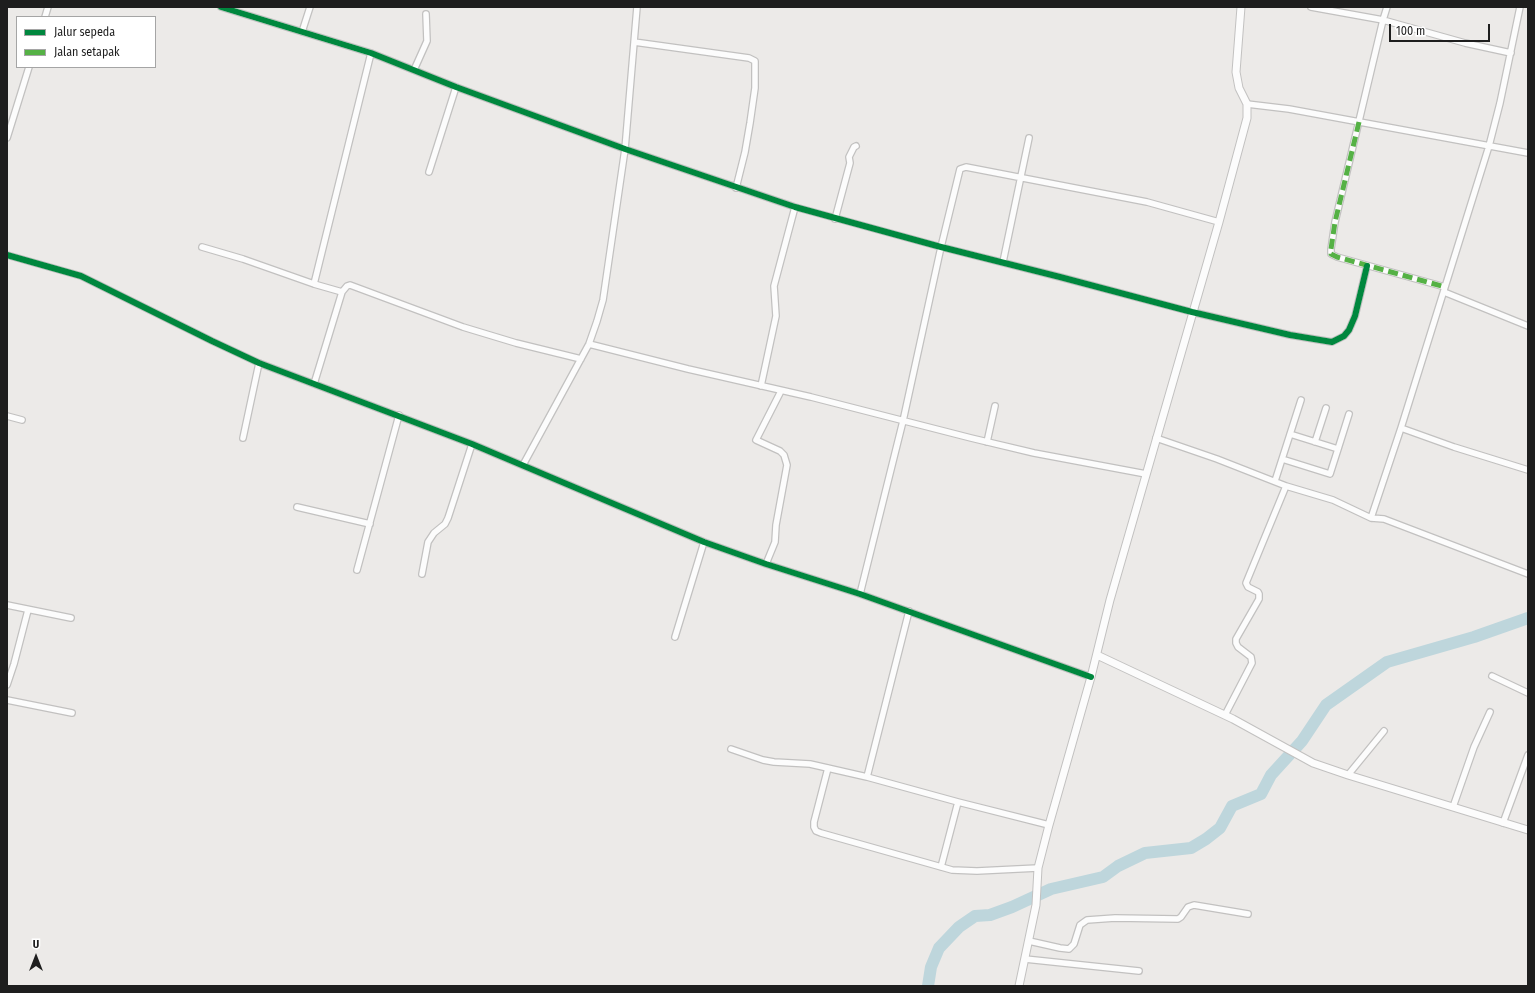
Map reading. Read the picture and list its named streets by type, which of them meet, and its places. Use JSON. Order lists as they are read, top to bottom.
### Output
{
  "legend": ["Jalur sepeda", "Jalan setapak"],
  "scale_bar": "100 m",
  "north": "top"
}
